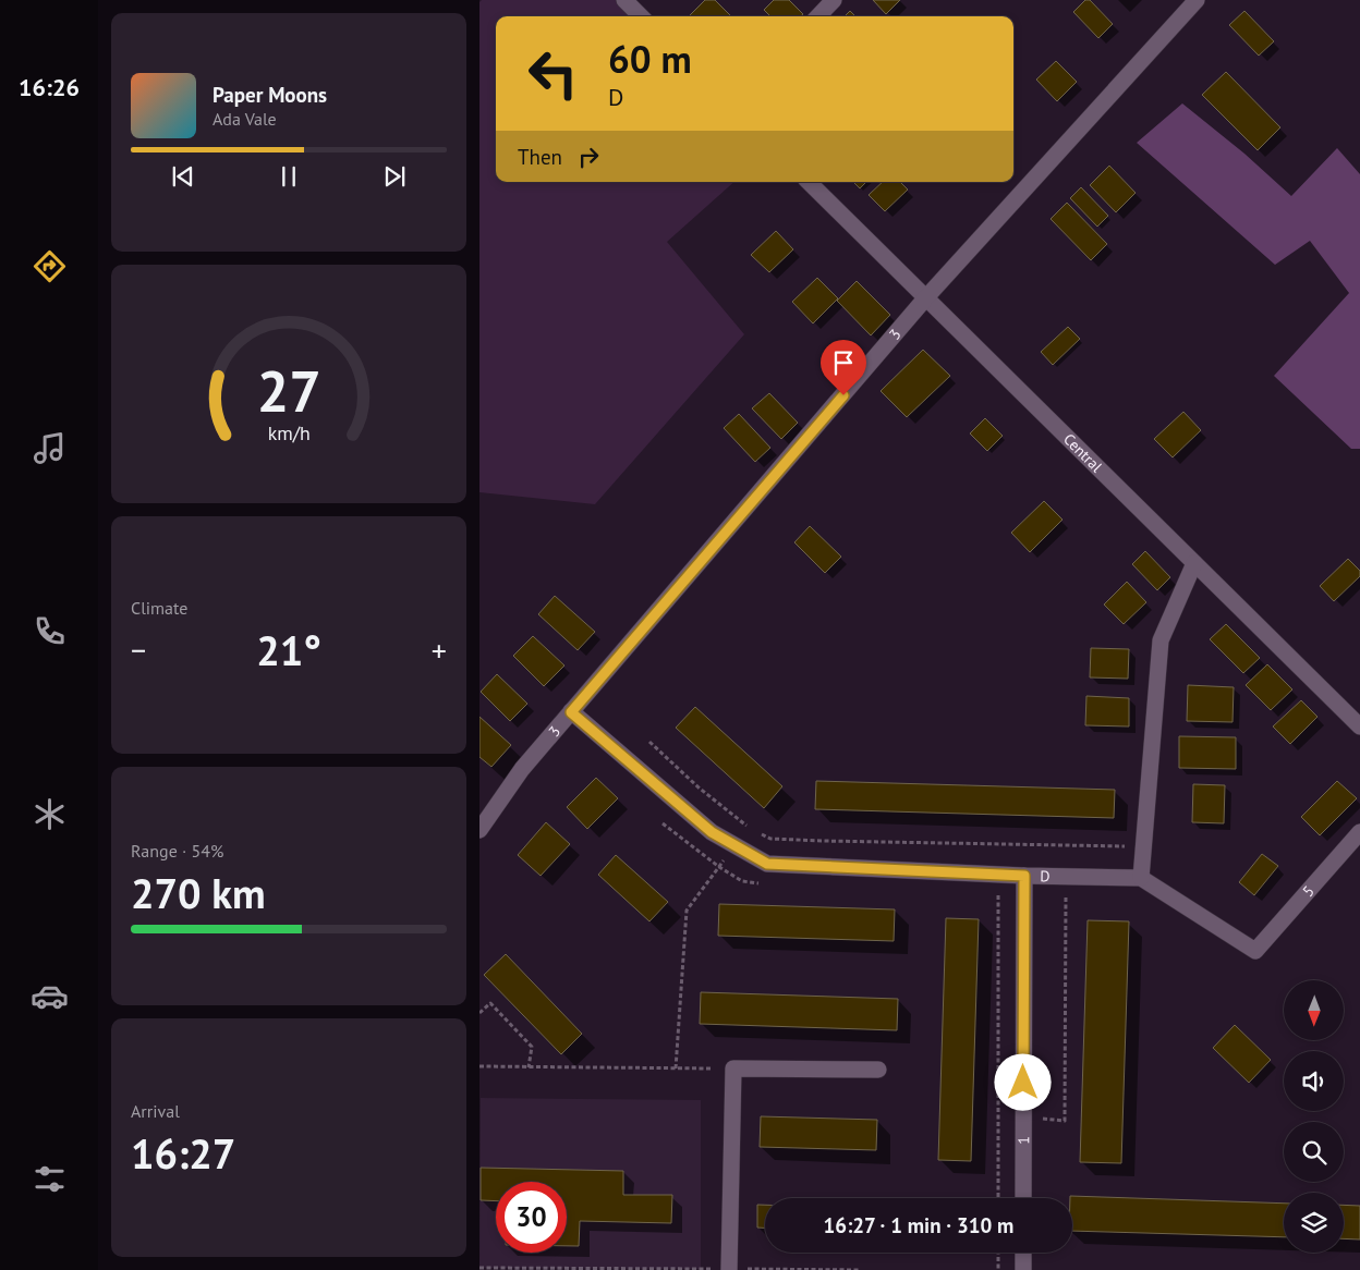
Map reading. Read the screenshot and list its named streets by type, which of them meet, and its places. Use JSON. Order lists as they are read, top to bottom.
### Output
{
  "streets": {
    "street": [
      "3",
      "Central",
      "D",
      "5",
      "1"
    ]
  },
  "crossings": [
    ["3", "Central"],
    ["3", "D"],
    ["D", "5"],
    ["D", "1"]
  ],
  "north": "bottom",
  "page": {
    "tabs": "16:26",
    "turn": ["60 m", "D"],
    "song": ["Paper Moons", "Ada Vale"],
    "then": "Then",
    "tile": [
      "Climate",
      ["Range · 54%", "270 km"],
      ["Arrival", "16:27"]
    ],
    "heat": ["−", "21°", "+"],
    "limit": "30",
    "trip": "16:27 · 1 min · 310 m",
    "gauge": ["27", "km/h"]
  }
}
